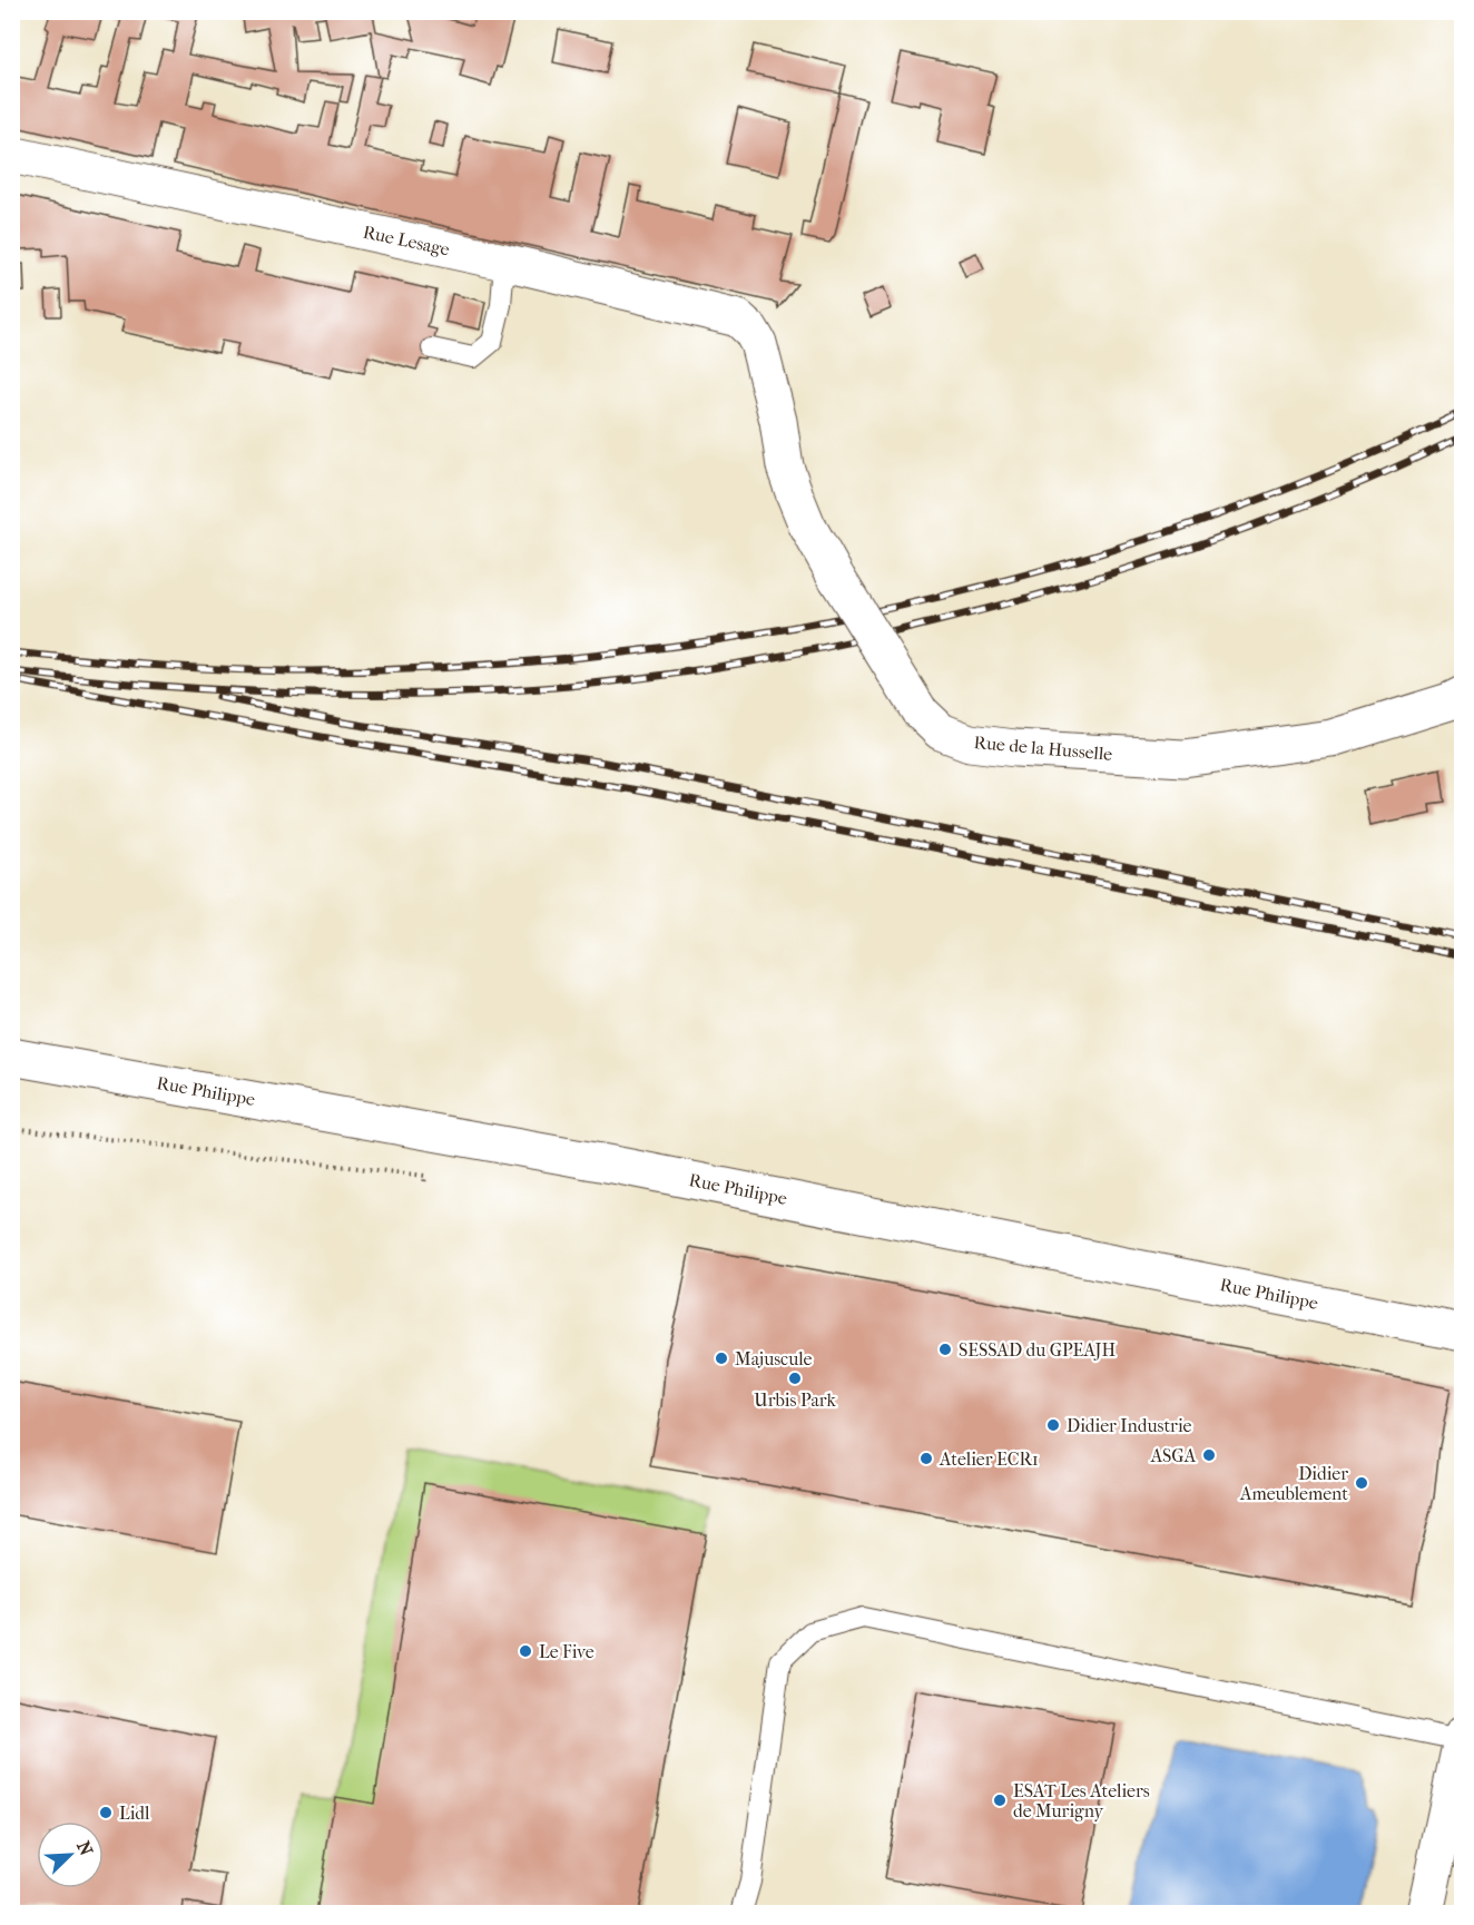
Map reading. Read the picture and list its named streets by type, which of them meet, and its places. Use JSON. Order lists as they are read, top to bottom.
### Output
{
  "streets": {
    "street": ["Rue Lesage", "Rue de la Husselle", "Rue Philippe"]
  },
  "crossings": [
    ["Rue Lesage", "Rue de la Husselle"]
  ],
  "places": [
    "SESSAD du GPEAJH",
    "Majuscule",
    "Urbis Park",
    "Didier Industrie",
    "ASGA",
    "Atelier ECR1",
    "Didier Ameublement",
    "Le Five",
    "ESAT Les Ateliers de Murigny",
    "Lidl"
  ],
  "north": "top right"
}
